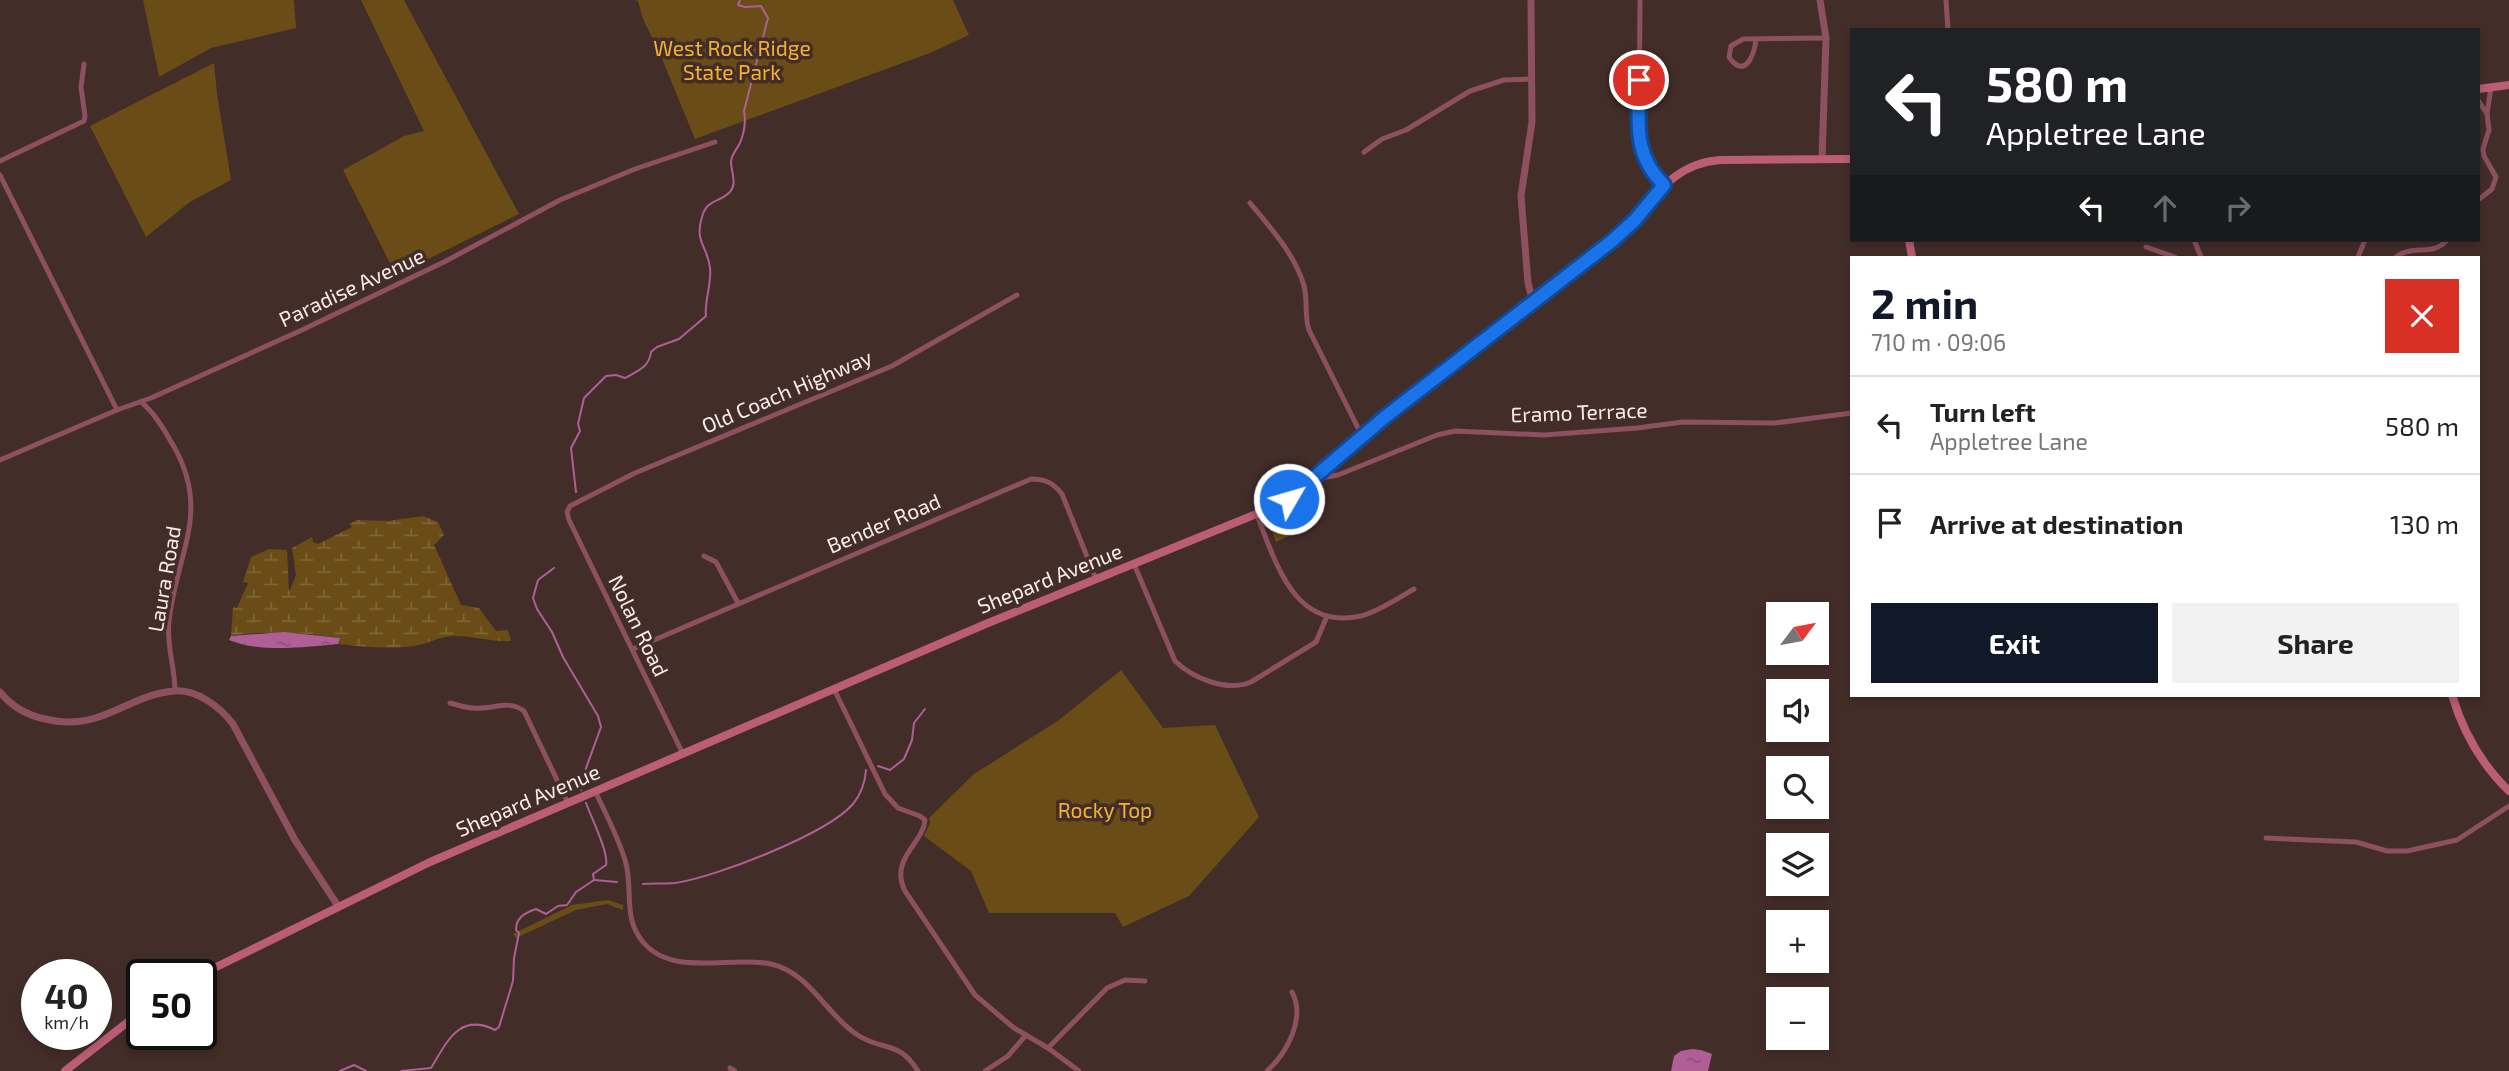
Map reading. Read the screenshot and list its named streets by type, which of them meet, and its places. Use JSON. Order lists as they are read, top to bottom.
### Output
{
  "streets": {
    "main road": ["Shepard Avenue"],
    "street": [
      "Paradise Avenue",
      "Old Coach Highway",
      "Eramo Terrace",
      "Bender Road",
      "Laura Road",
      "Nolan Road"
    ]
  },
  "crossings": [
    ["Paradise Avenue", "Laura Road"],
    ["Old Coach Highway", "Nolan Road"],
    ["Eramo Terrace", "Shepard Avenue"],
    ["Bender Road", "Shepard Avenue"],
    ["Bender Road", "Nolan Road"],
    ["Shepard Avenue", "Nolan Road"]
  ],
  "parks": ["West Rock Ridge State Park", "Rocky Top"],
  "north": "top right",
  "page": {
    "turn": ["580 m", "Appletree Lane"],
    "heading": ["2 min", "710 m · 09:06"],
    "list": [
      {
        "name": "Turn left",
        "note": "Appletree Lane",
        "value": "580 m"
      },
      {
        "name": "Arrive at destination",
        "value": "130 m"
      }
    ],
    "buttons": ["Exit", "Share"],
    "map_buttons": ["+", "−"],
    "speed": "40 km/h",
    "limit": "50"
  }
}
